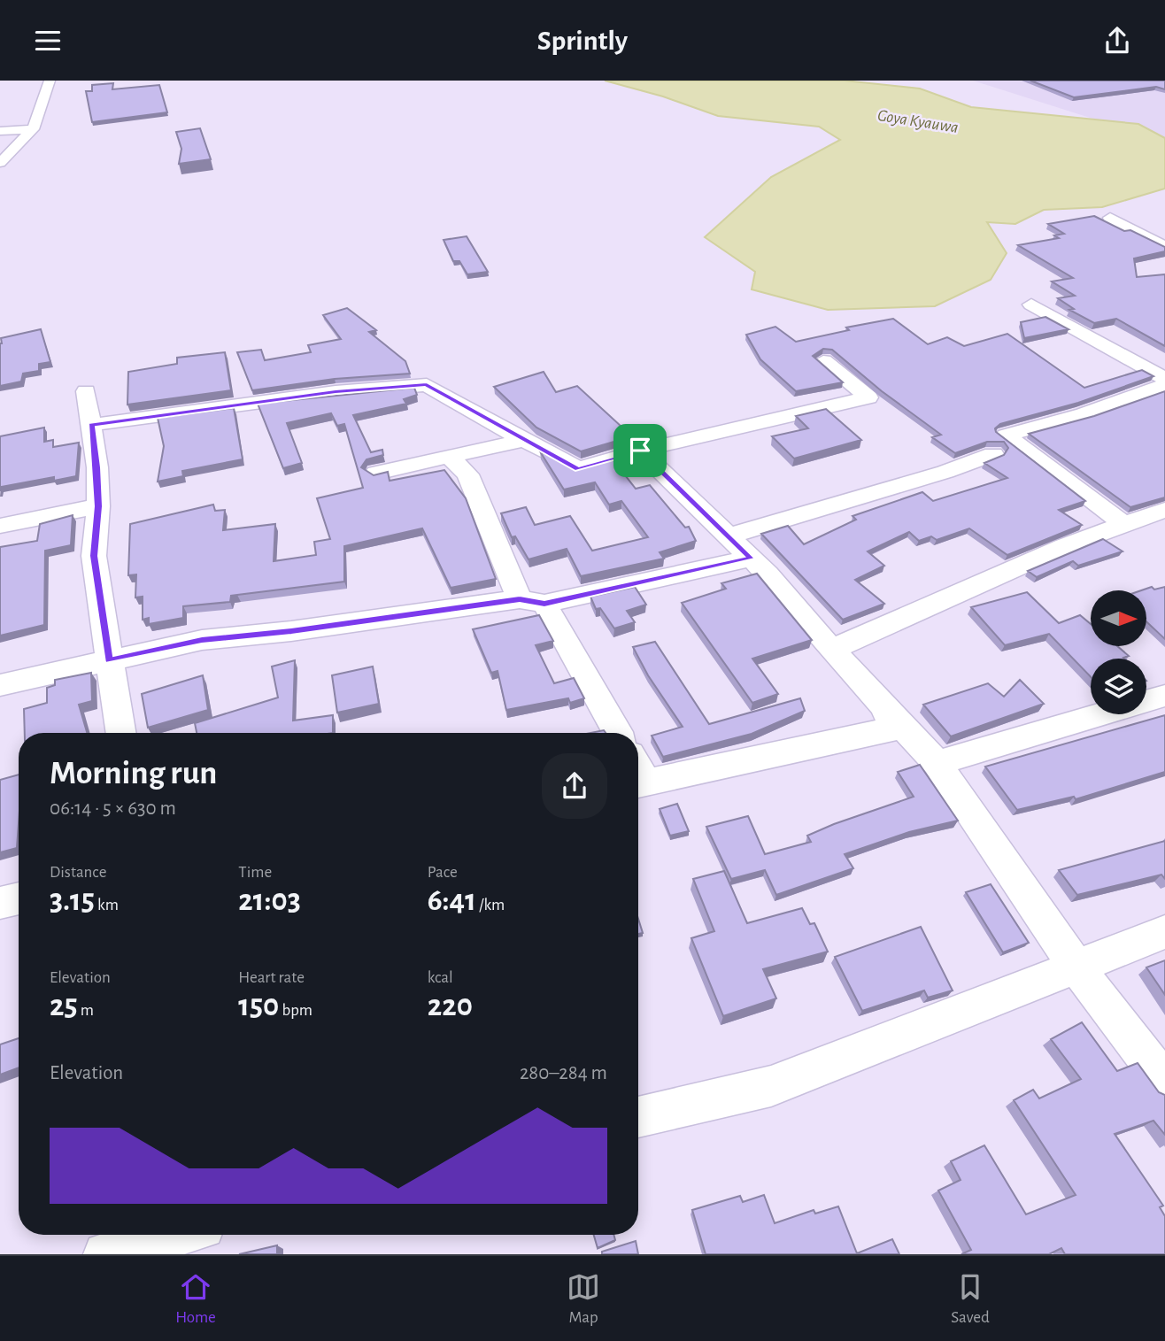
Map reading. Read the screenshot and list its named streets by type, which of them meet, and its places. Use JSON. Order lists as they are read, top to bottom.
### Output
{
  "water": ["Goya Kyauwa"],
  "north": "right",
  "page": {
    "header": "Sprintly",
    "heading": ["Morning run", "06:14 · 5 × 630 m"],
    "stats": [
      ["Distance", "3.15 km"],
      ["Time", "21:03"],
      ["Pace", "6:41 /km"],
      ["Elevation", "25 m"],
      ["Heart rate", "150 bpm"],
      ["kcal", "220"]
    ],
    "chart": ["Elevation", "280–284 m"],
    "tabs": ["Home", "Map", "Saved"]
  }
}
